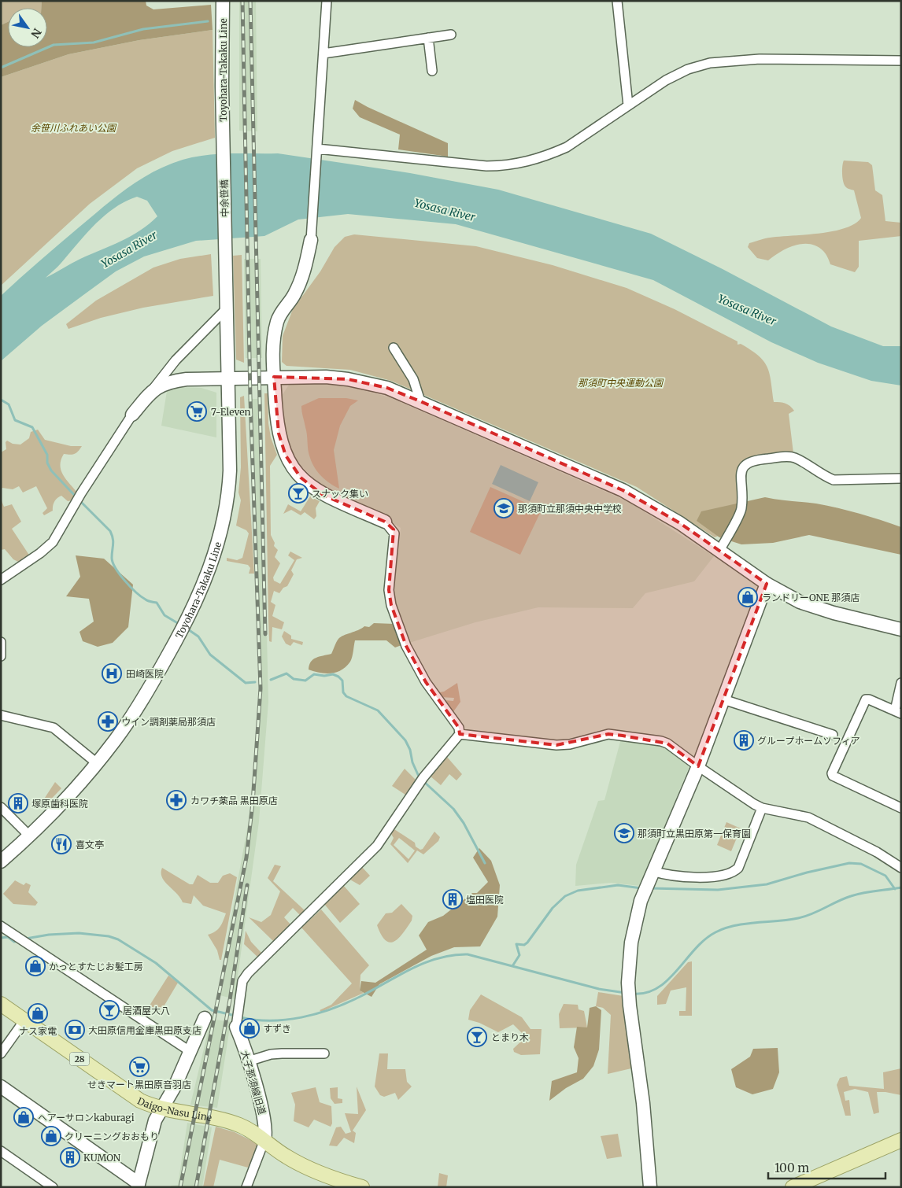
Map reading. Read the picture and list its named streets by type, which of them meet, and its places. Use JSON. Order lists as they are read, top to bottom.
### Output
{
  "streets": {
    "main road": ["28", "Daigo-Nasu Line"],
    "street": ["Toyohara-Takaku Line", "中余笹橋", "大子那須線旧道"]
  },
  "crossings": [
    ["Toyohara-Takaku Line", "中余笹橋"],
    ["大子那須線旧道", "Daigo-Nasu Line"]
  ],
  "water": ["Yosasa River"],
  "parks": ["余笹川ふれあい公園", "那須町中央運動公園"],
  "places": {
    "supermarket": ["7-Eleven", "せきマート黒田原音羽店"],
    "bar": ["スナック集い", "居酒屋大八", "とまり木"],
    "school or university": ["那須町立那須中央中学校", "那須町立黒田原第一保育園"],
    "shop": [
      "ランドリーONE 那須店",
      "かっとすたじお髪工房",
      "ナス家電",
      "すずき",
      "ヘアーサロンkaburagi",
      "クリーニングおおもり"
    ],
    "hospital": ["田崎医院"],
    "pharmacy": ["ウイン調剤薬局那須店", "カワチ薬品 黒田原店"],
    "building": [
      "グループホームソフィア",
      "塚原歯科医院",
      "塩田医院",
      "KUMON"
    ],
    "restaurant": ["喜文亭"],
    "bank": ["大田原信用金庫黒田原支店"]
  },
  "scale_bar": "100 m",
  "north": "bottom right"
}
